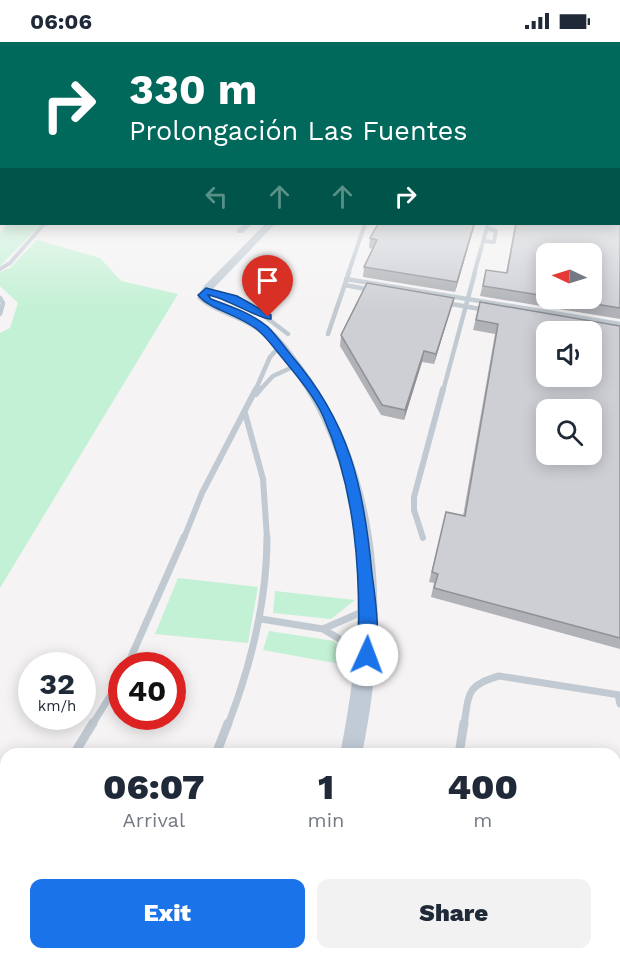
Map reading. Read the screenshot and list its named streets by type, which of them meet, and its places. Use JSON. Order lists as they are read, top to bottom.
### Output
{
  "north": "left",
  "page": {
    "status": "06:06",
    "turn": ["330 m", "Prolongación Las Fuentes"],
    "speed": "32 km/h",
    "limit": "40",
    "eta": [
      "06:07",
      "Arrival",
      "1",
      "min",
      "400",
      "m"
    ],
    "buttons": ["Exit", "Share"]
  }
}
